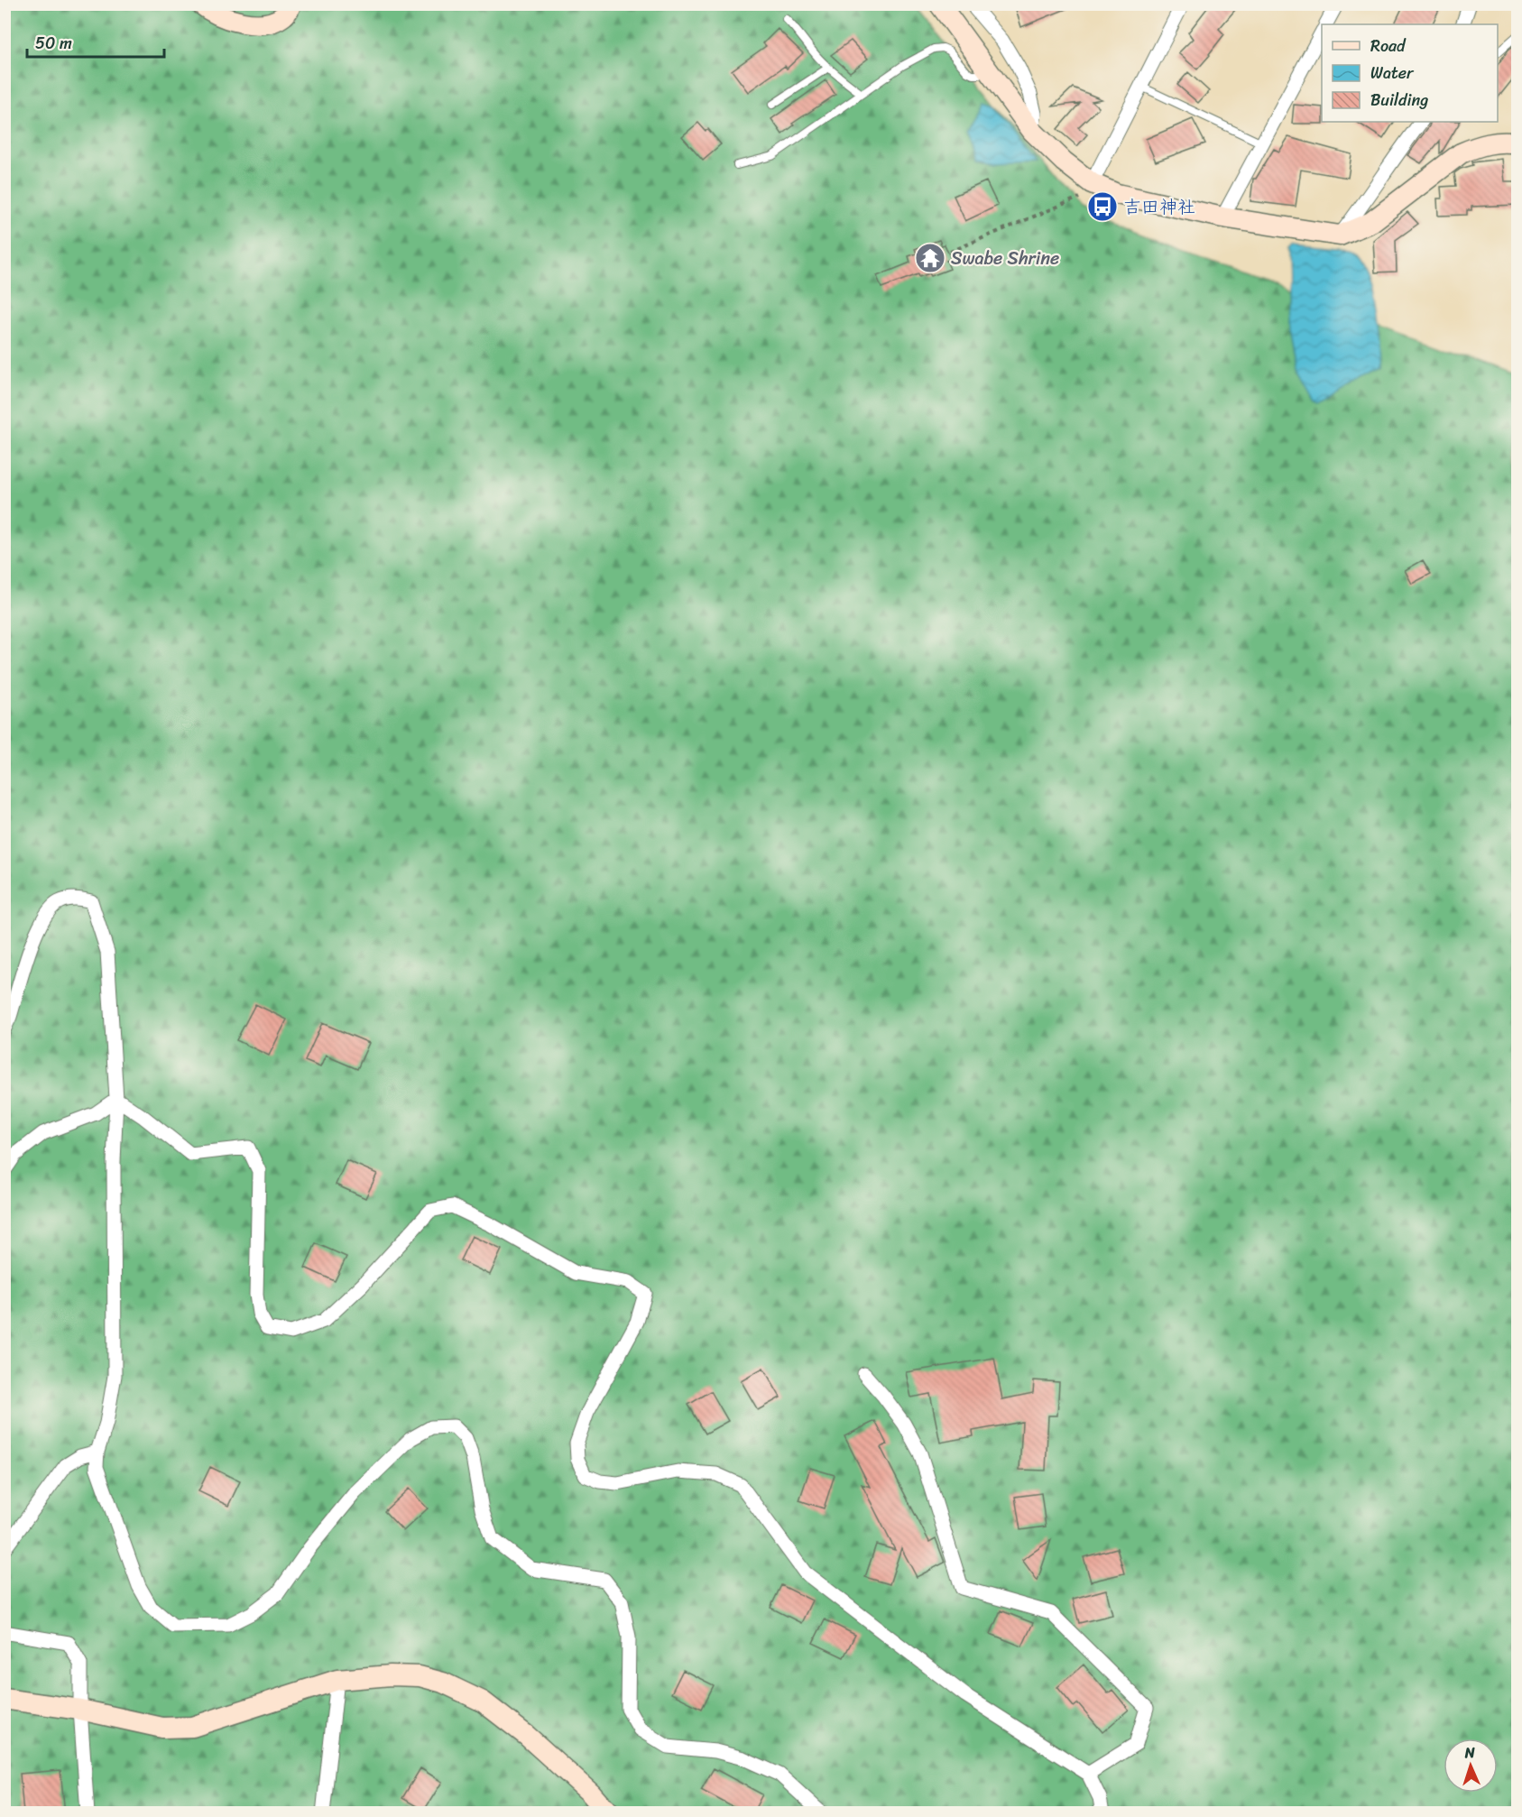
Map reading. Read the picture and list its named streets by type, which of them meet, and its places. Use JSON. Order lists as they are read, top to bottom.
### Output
{
  "places": {
    "bus stop": ["吉田神社"],
    "temple": ["Swabe Shrine"]
  },
  "legend": ["Road", "Water", "Building"],
  "scale_bar": "50 m",
  "north": "top"
}
